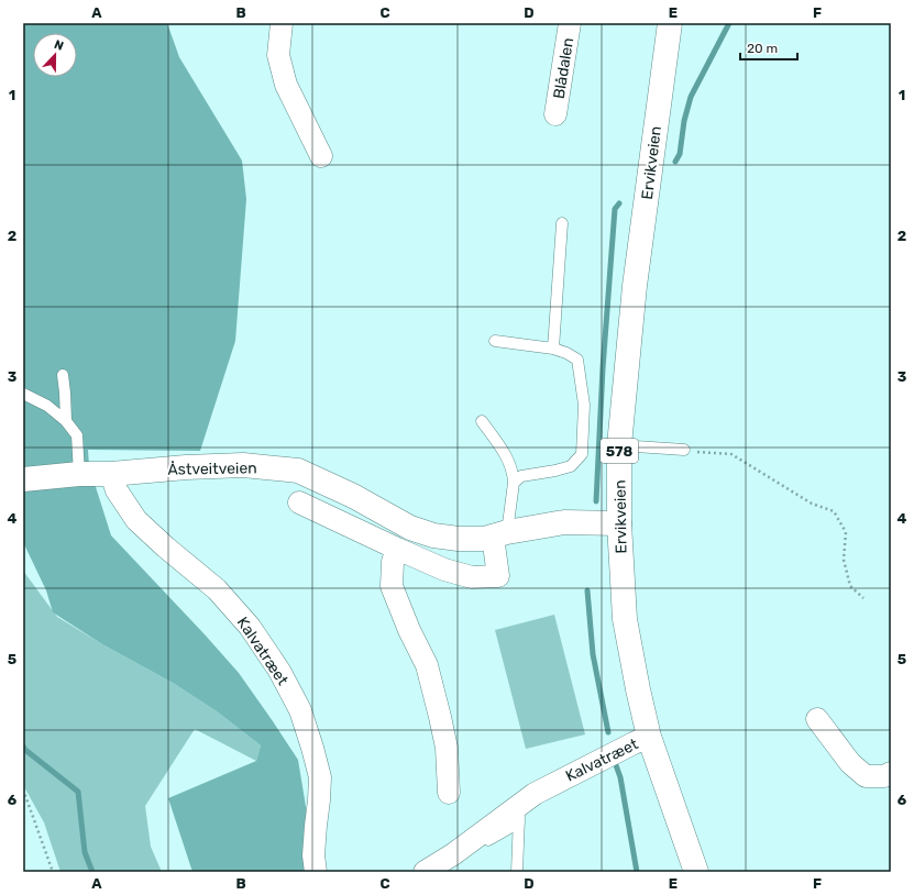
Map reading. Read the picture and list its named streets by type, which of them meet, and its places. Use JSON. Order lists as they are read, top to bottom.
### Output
{
  "streets": {
    "main road": ["Ervikveien", "578", "Åstveitveien"],
    "street": ["Blådalen", "Kalvatræet"]
  },
  "crossings": [
    ["Ervikveien", "Åstveitveien"],
    ["Ervikveien", "Kalvatræet"],
    ["Åstveitveien", "Kalvatræet"]
  ],
  "scale_bar": "20 m",
  "north": "top",
  "grid": {
    "columns": [
      "A",
      "B",
      "C",
      "D",
      "E",
      "F"
    ],
    "rows": [
      "1",
      "2",
      "3",
      "4",
      "5",
      "6"
    ]
  }
}
